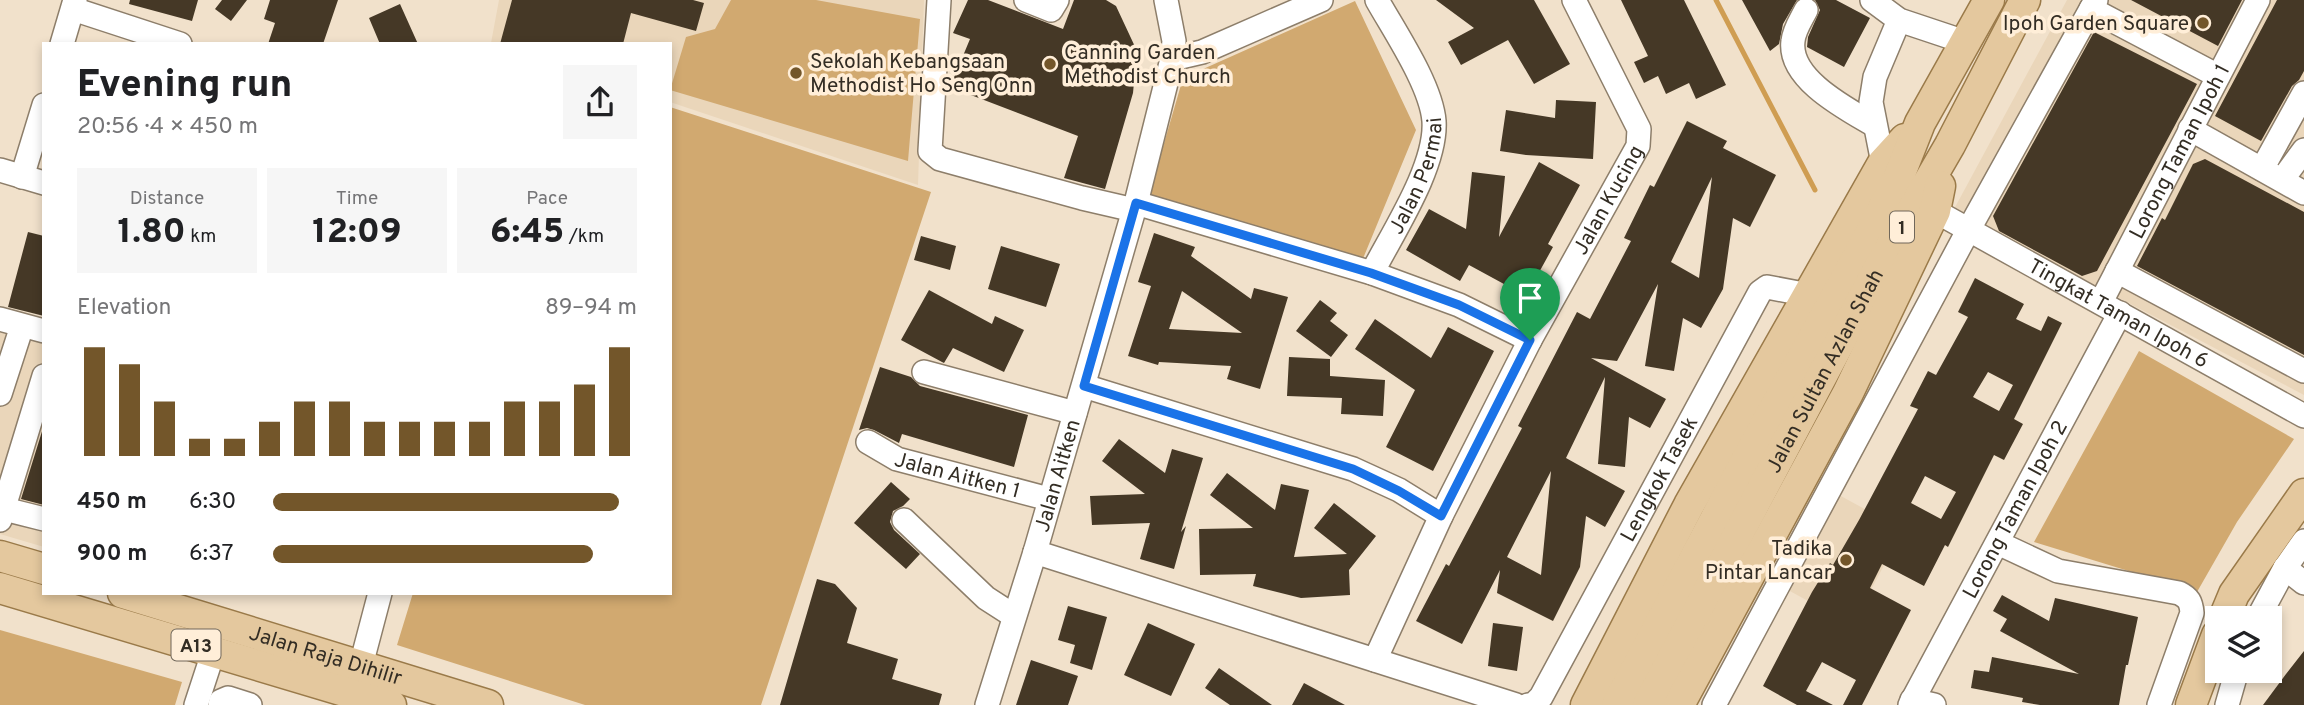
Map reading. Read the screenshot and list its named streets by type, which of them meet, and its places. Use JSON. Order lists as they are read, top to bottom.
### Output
{
  "streets": {
    "main road": [
      "1",
      "Jalan Sultan Azlan Shah",
      "A13",
      "Jalan Raja Dihilir"
    ],
    "street": [
      "Lorong Taman Ipoh 1",
      "Jalan Permai",
      "Jalan Kucing",
      "Tingkat Taman Ipoh 6",
      "Jalan Aitken 1",
      "Jalan Aitken",
      "Lengkok Tasek",
      "Lorong Taman Ipoh 2"
    ]
  },
  "crossings": [
    ["Lorong Taman Ipoh 1", "Tingkat Taman Ipoh 6"],
    ["Lorong Taman Ipoh 1", "Lorong Taman Ipoh 2"],
    ["Tingkat Taman Ipoh 6", "Lorong Taman Ipoh 2"],
    ["Jalan Aitken 1", "Jalan Aitken"]
  ],
  "places": [
    "Ipoh Garden Square",
    "Canning Garden Methodist Church",
    "Sekolah Kebangsaan Methodist Ho Seng Onn",
    "Tadika Pintar Lancar"
  ],
  "page": {
    "heading": ["Evening run", "20:56 · 4 × 450 m"],
    "stats": [
      ["Distance", "1.80 km"],
      ["Time", "12:09"],
      ["Pace", "6:45 /km"]
    ],
    "chart": ["Elevation", "89–94 m"],
    "list": [
      {
        "name": "450 m",
        "note": "6:30"
      },
      {
        "name": "900 m",
        "note": "6:37"
      }
    ]
  }
}
